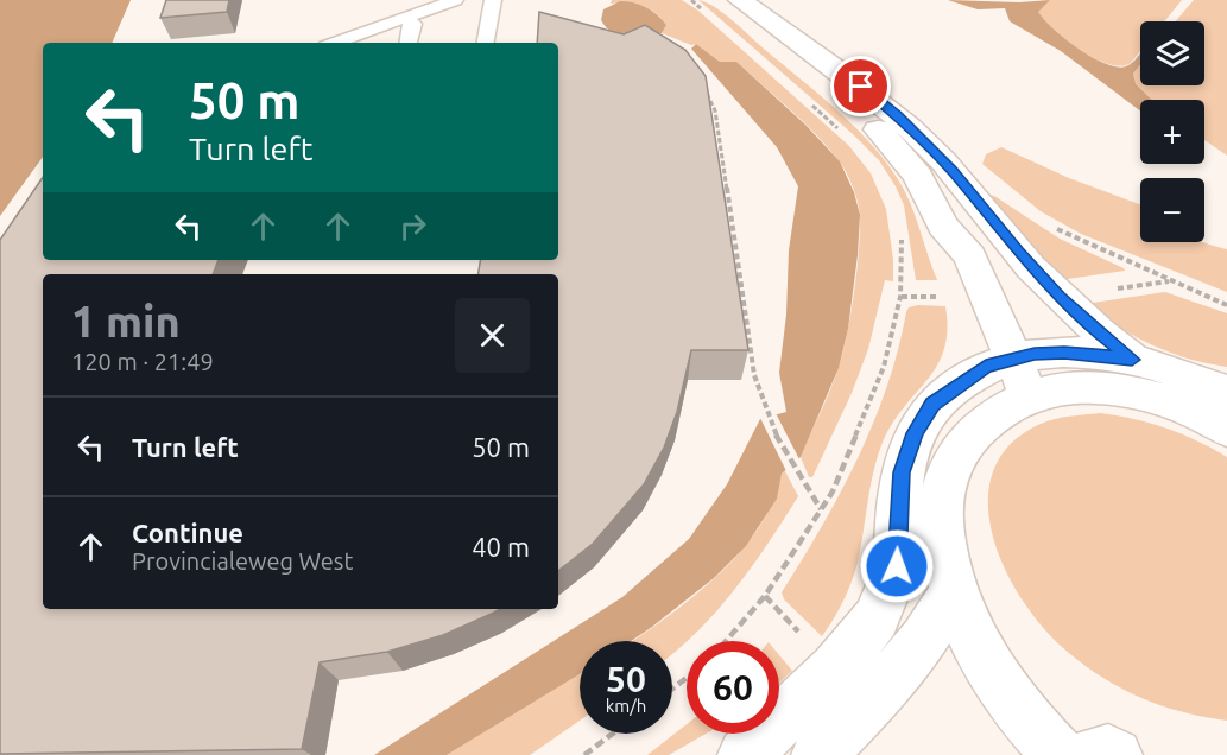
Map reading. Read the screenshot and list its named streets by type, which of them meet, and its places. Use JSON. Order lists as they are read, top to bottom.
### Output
{
  "page": {
    "map_buttons": ["+", "−"],
    "turn": ["50 m", "Turn left"],
    "heading": ["1 min", "120 m · 21:49"],
    "list": [
      {
        "name": "Turn left",
        "value": "50 m"
      },
      {
        "name": "Continue",
        "note": "Provincialeweg West",
        "value": "40 m"
      }
    ],
    "speed": "50 km/h",
    "limit": "60"
  }
}
